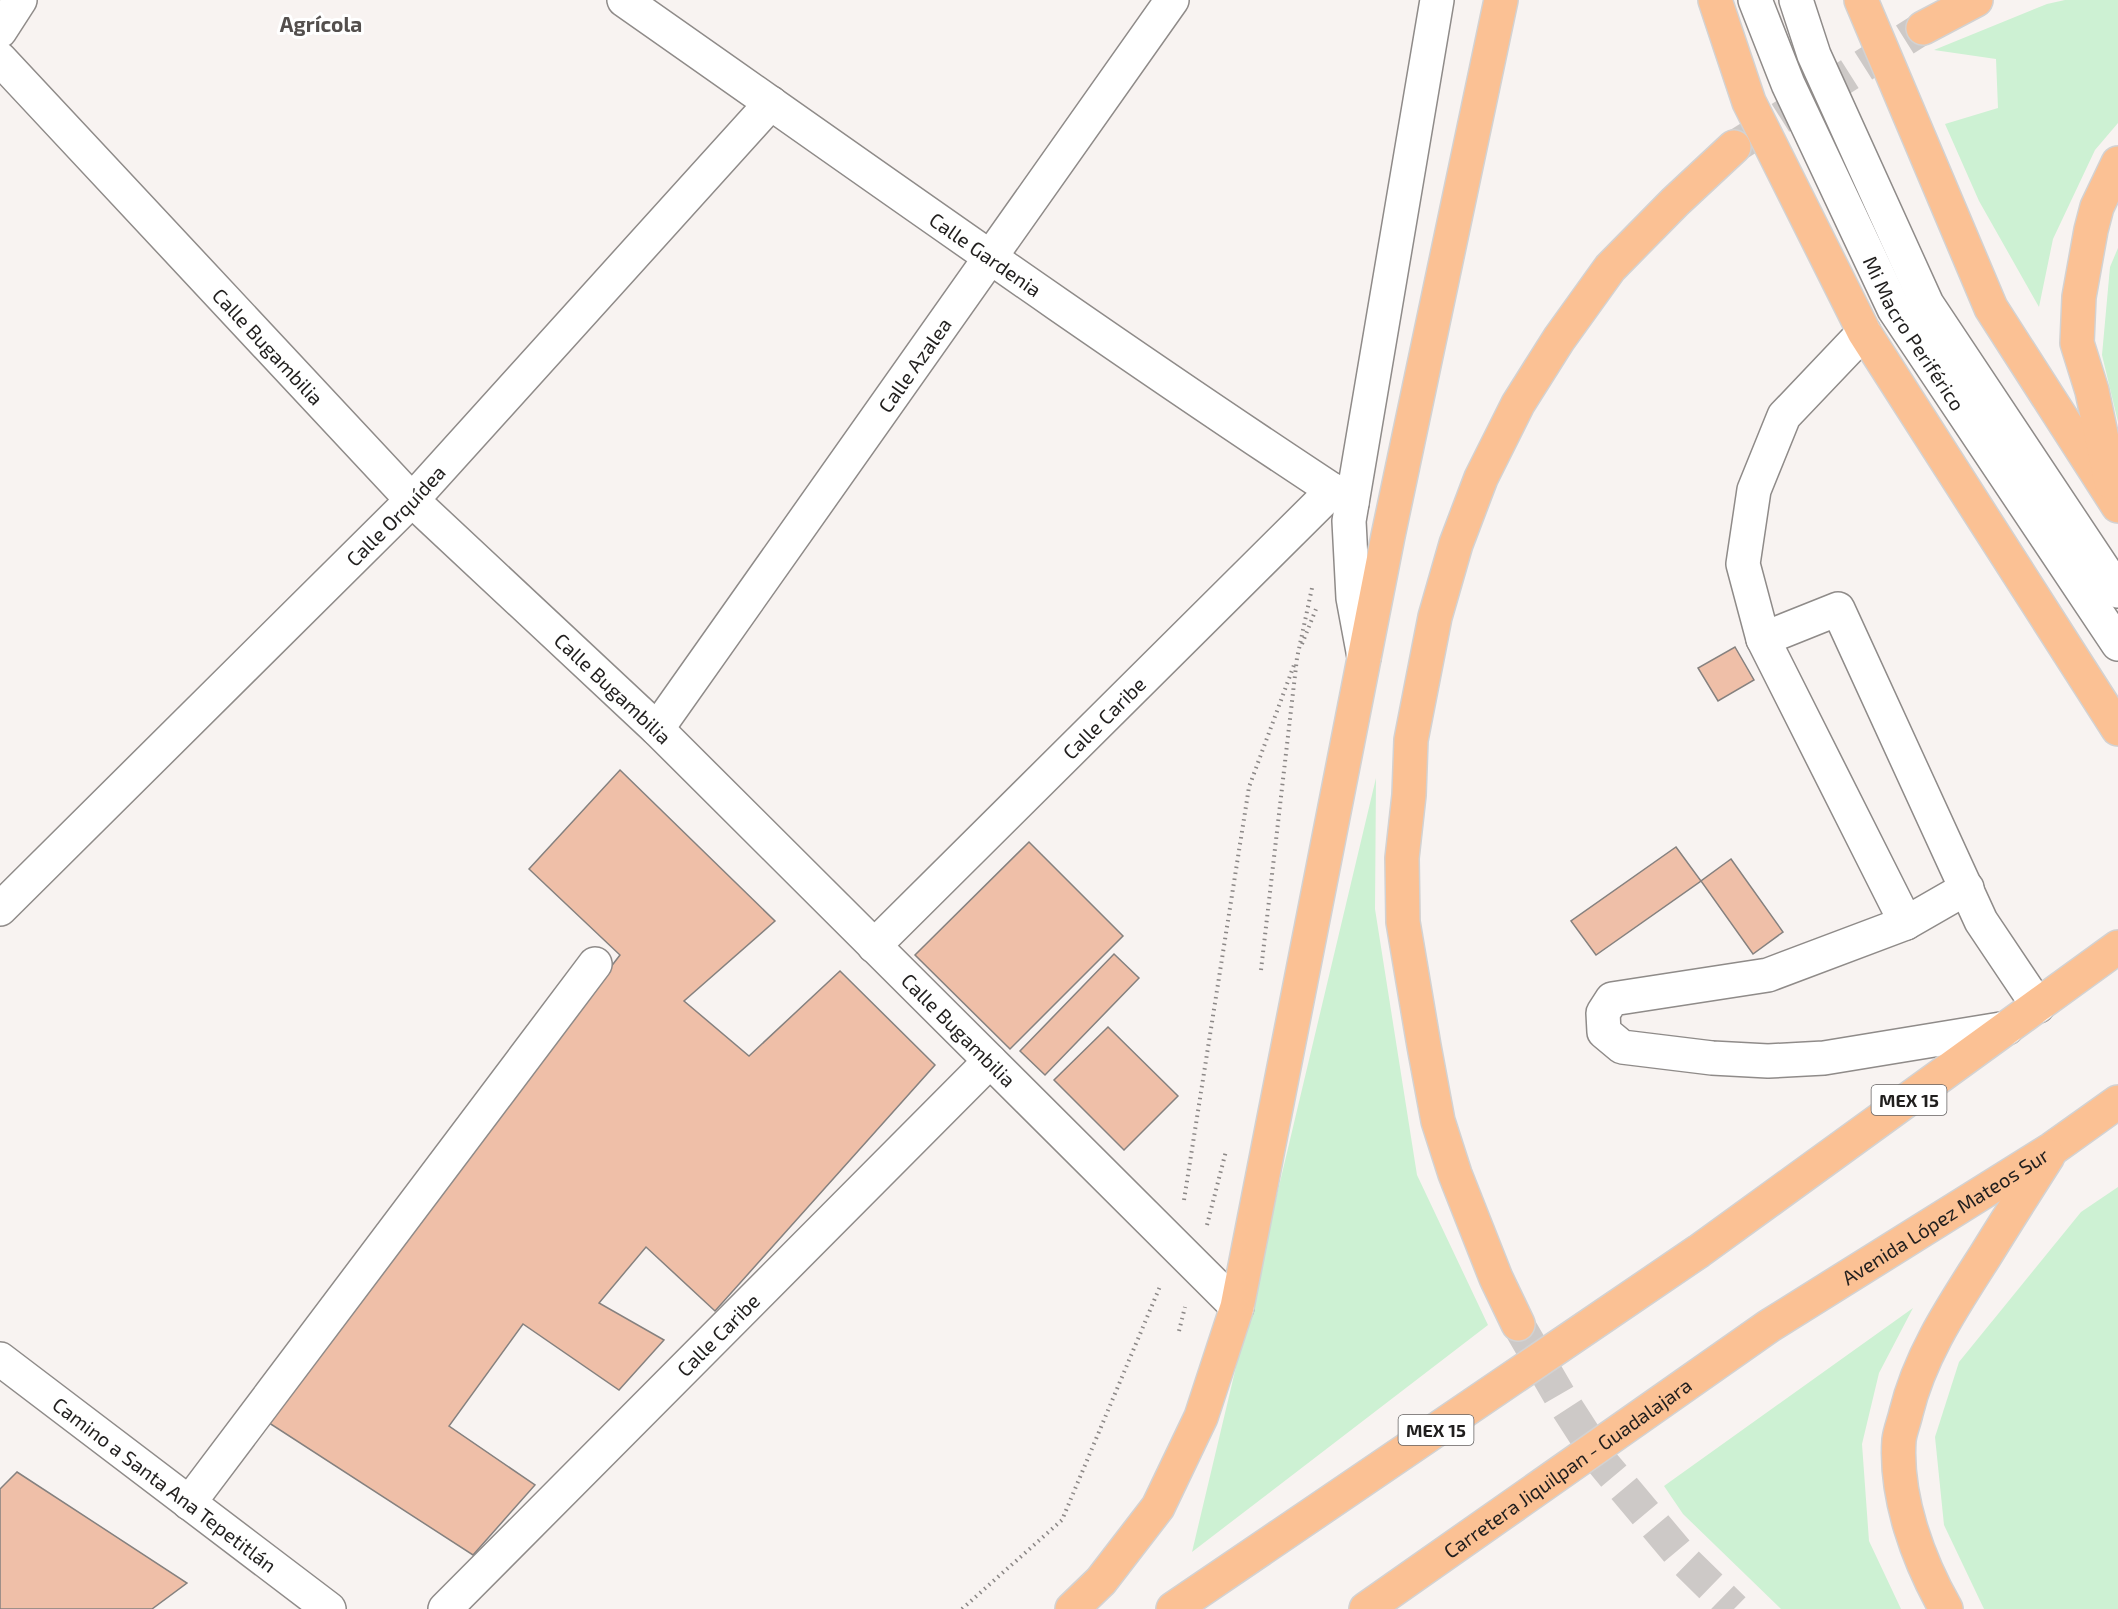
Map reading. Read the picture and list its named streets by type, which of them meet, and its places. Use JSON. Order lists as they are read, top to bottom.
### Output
{
  "streets": {
    "highway": ["MEX 15", "Avenida López Mateos Sur", "Carretera Jiquilpan - Guadalajara"],
    "street": [
      "Calle Gardenia",
      "Mi Macro Periférico",
      "Calle Bugambilia",
      "Calle Azalea",
      "Calle Orquídea",
      "Calle Caribe",
      "Camino a Santa Ana Tepetitlán"
    ]
  },
  "crossings": [
    ["Calle Gardenia", "Calle Azalea"],
    ["Calle Gardenia", "Calle Orquídea"],
    ["Calle Gardenia", "Calle Caribe"],
    ["Calle Bugambilia", "Calle Azalea"],
    ["Calle Bugambilia", "Calle Orquídea"],
    ["Calle Bugambilia", "Calle Caribe"],
    ["Avenida López Mateos Sur", "Carretera Jiquilpan - Guadalajara"]
  ],
  "districts": ["Agrícola"]
}
